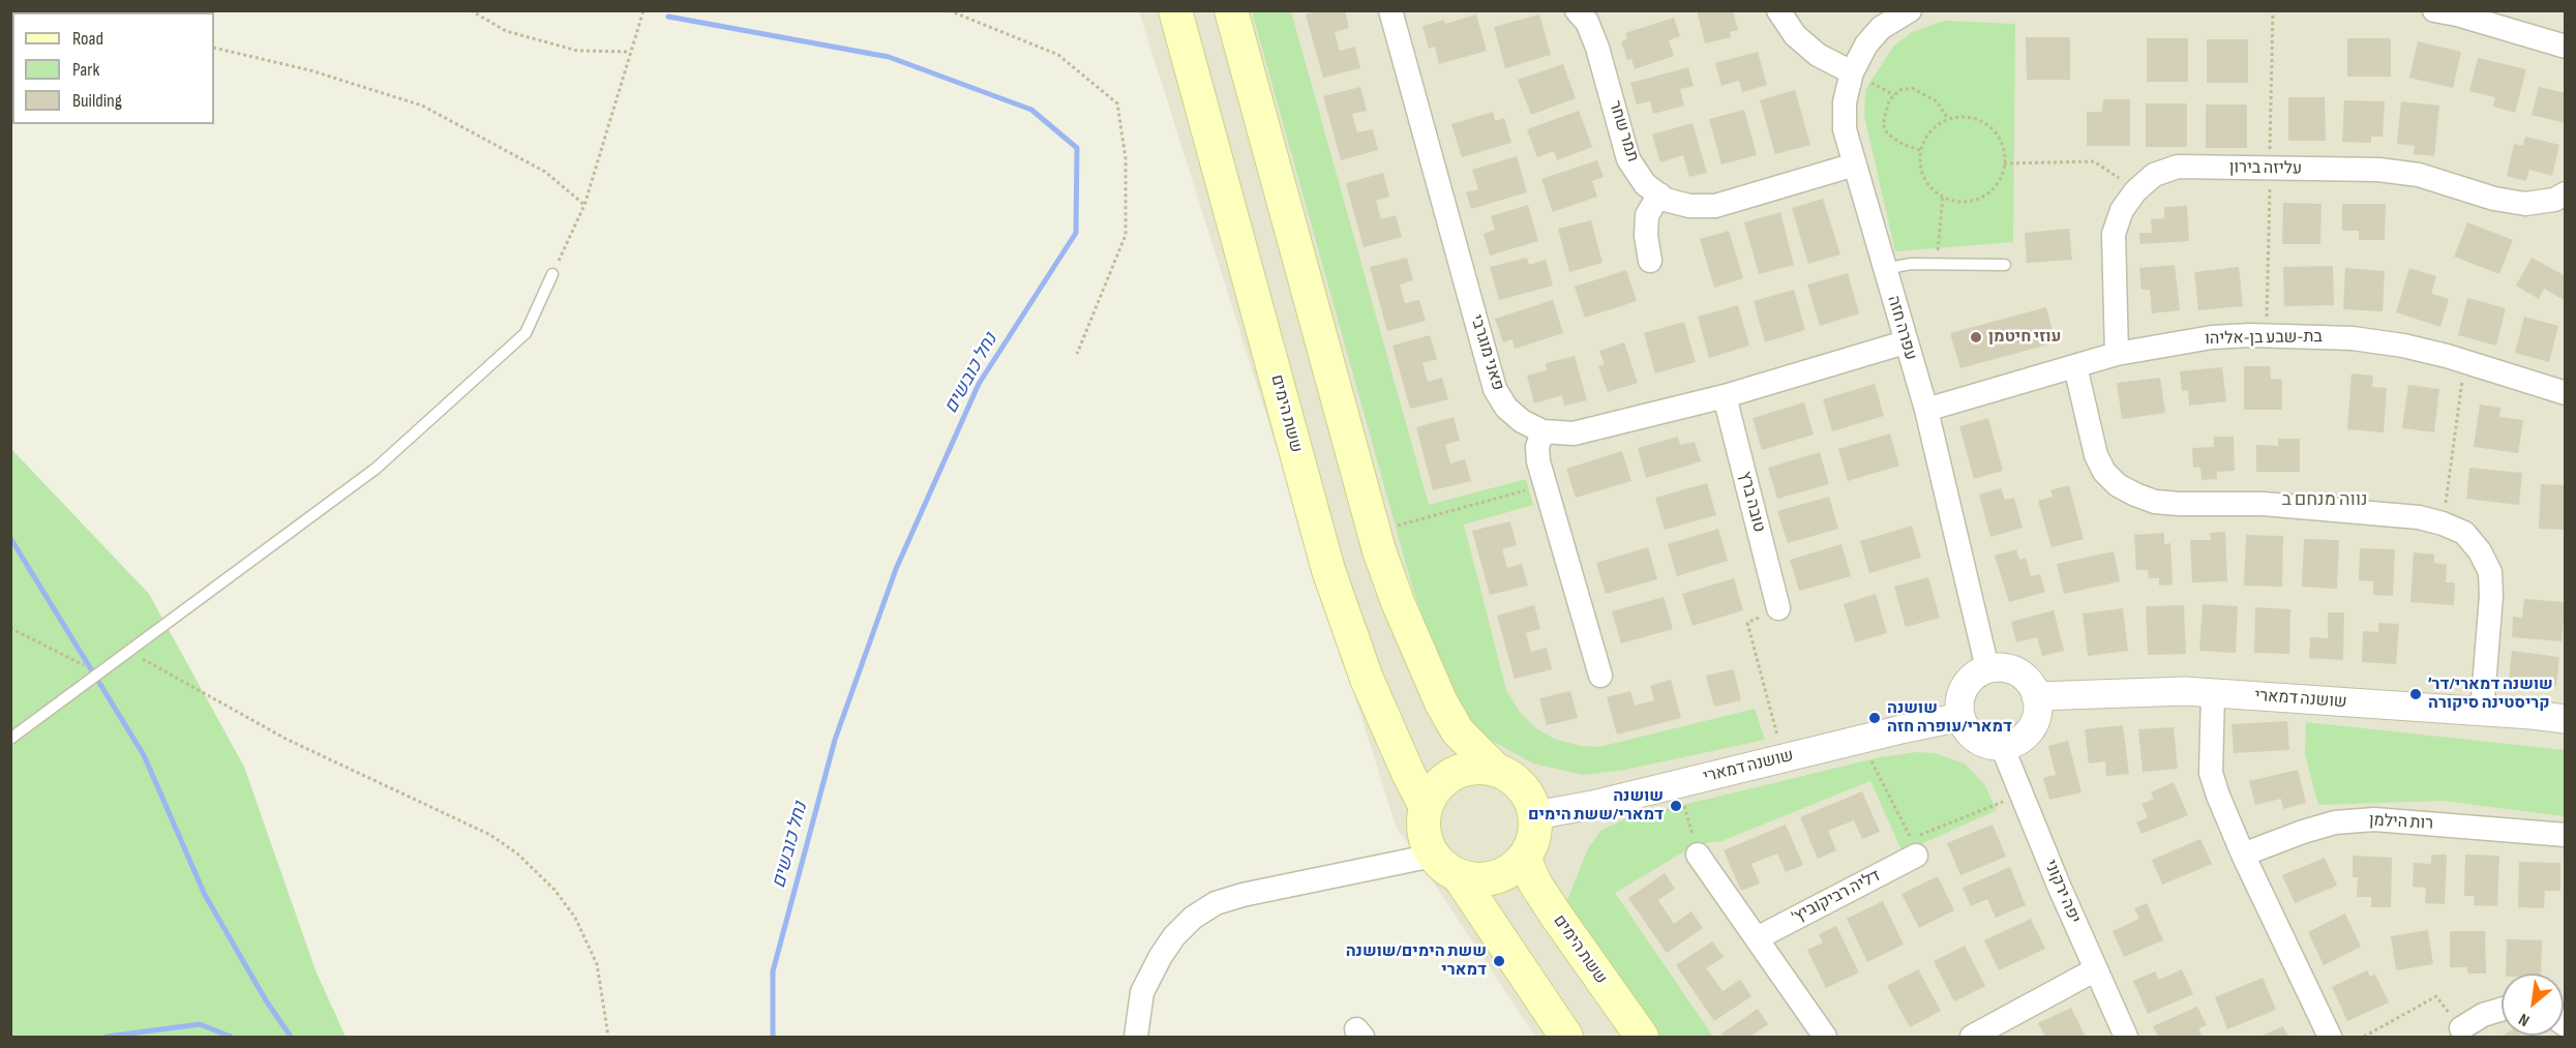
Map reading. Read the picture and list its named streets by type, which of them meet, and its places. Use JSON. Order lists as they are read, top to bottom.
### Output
{
  "streets": {
    "main road": ["ששת הימים"],
    "street": [
      "תמר שחר",
      "עליזה בירון",
      "עפרה חזה",
      "בת-שבע בן-אליהו",
      "פאני מוגרבי",
      "טובה ברץ",
      "שושנה דמארי",
      "רות הילמן",
      "יפה ירקוני",
      "'דליה רביקוביץ"
    ]
  },
  "crossings": [
    ["תמר שחר", "עפרה חזה"],
    ["עליזה בירון", "בת-שבע בן-אליהו"],
    ["עפרה חזה", "בת-שבע בן-אליהו"],
    ["עפרה חזה", "שושנה דמארי"],
    ["עפרה חזה", "יפה ירקוני"],
    ["ששת הימים", "שושנה דמארי"],
    ["שושנה דמארי", "יפה ירקוני"]
  ],
  "districts": ["נווה מנחם ב"],
  "water": ["נחל כובשים"],
  "places": [
    "עוזי חיטמן",
    "שושנה דמארי/דר׳ קריסטינה סיקורה",
    "שושנה דמארי/עופרה חזה",
    "שושנה דמארי/ששת הימים",
    "ששת הימים/שושנה דמארי"
  ],
  "legend": ["Road", "Park", "Building"],
  "north": "bottom left"
}
